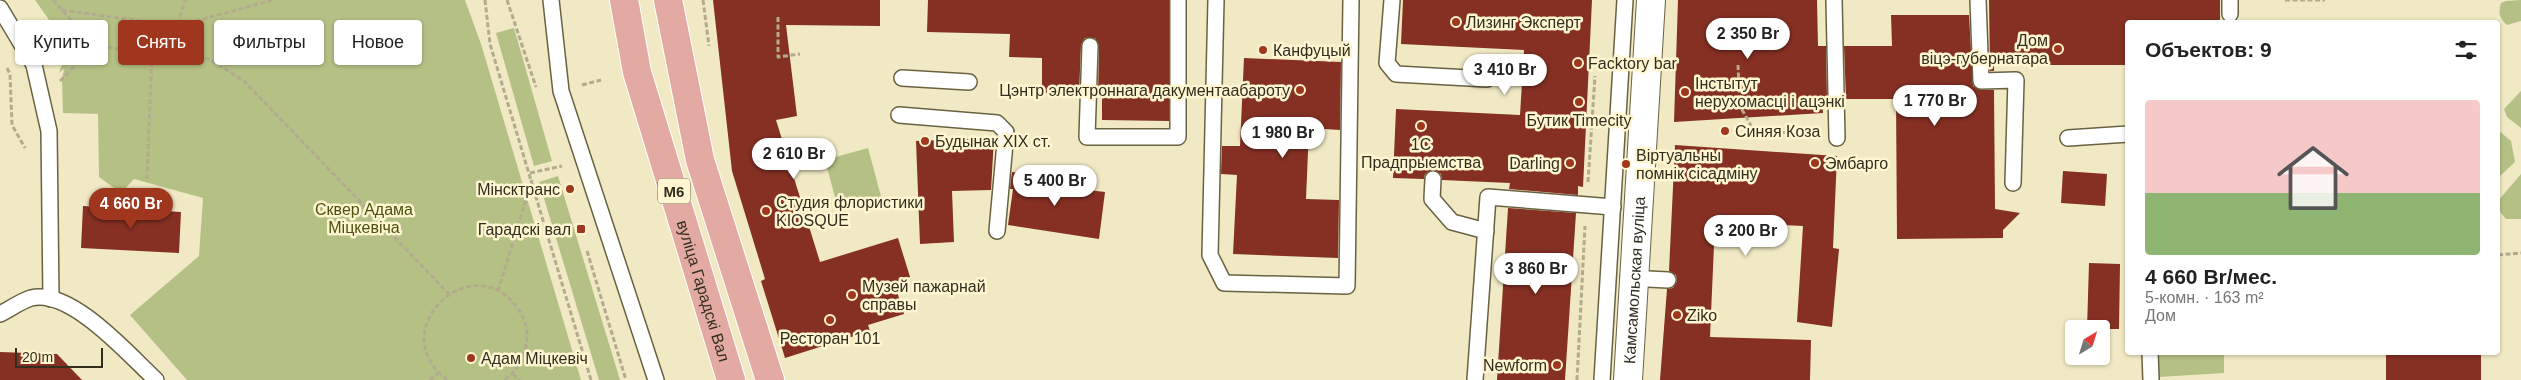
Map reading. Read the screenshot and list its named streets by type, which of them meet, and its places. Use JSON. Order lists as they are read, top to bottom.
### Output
{
  "streets": {
    "main road": ["М6", "вуліца Гарадскі Вал"],
    "street": ["Камсамольская вуліца"]
  },
  "parks": ["Сквер Адама Міцкевіча"],
  "places": {
    "other": [
      "Лизинг Эксперт",
      "Дом віцэ-губернатара",
      "Канфуцый",
      "Facktory bar",
      "Цэнтр электроннага дакументаабароту",
      "Інстытут нерухомасці і ацэнкі",
      "Бутик Timecity",
      "1С Прадпрыемства",
      "Синяя Коза",
      "Будынак XIX ст.",
      "Darling",
      "Эмбарго",
      "Віртуальны помнік сісадміну",
      "Мінсктранс",
      "Студия флористики KIOSQUE",
      "Музей пажарнай справы",
      "Ziko",
      "Ресторан 101",
      "Адам Міцкевіч",
      "Newform"
    ],
    "transit": ["Гарадскі вал"]
  },
  "scale_bar": "20 m",
  "north": "top right",
  "page": {
    "price": [
      "2 350 Br",
      "3 410 Br",
      "1 770 Br",
      "1 980 Br",
      "2 610 Br",
      "5 400 Br",
      "4 660 Br",
      "3 200 Br",
      "3 860 Br"
    ],
    "chip": [
      "Купить",
      "Снять",
      "Фильтры",
      "Новое"
    ],
    "heading": "Объектов: 9",
    "list": [
      {
        "name": "4 660 Br/мес.",
        "note": "5-комн. · 163 m² · Дом"
      }
    ],
    "scale": "20 m"
  }
}
